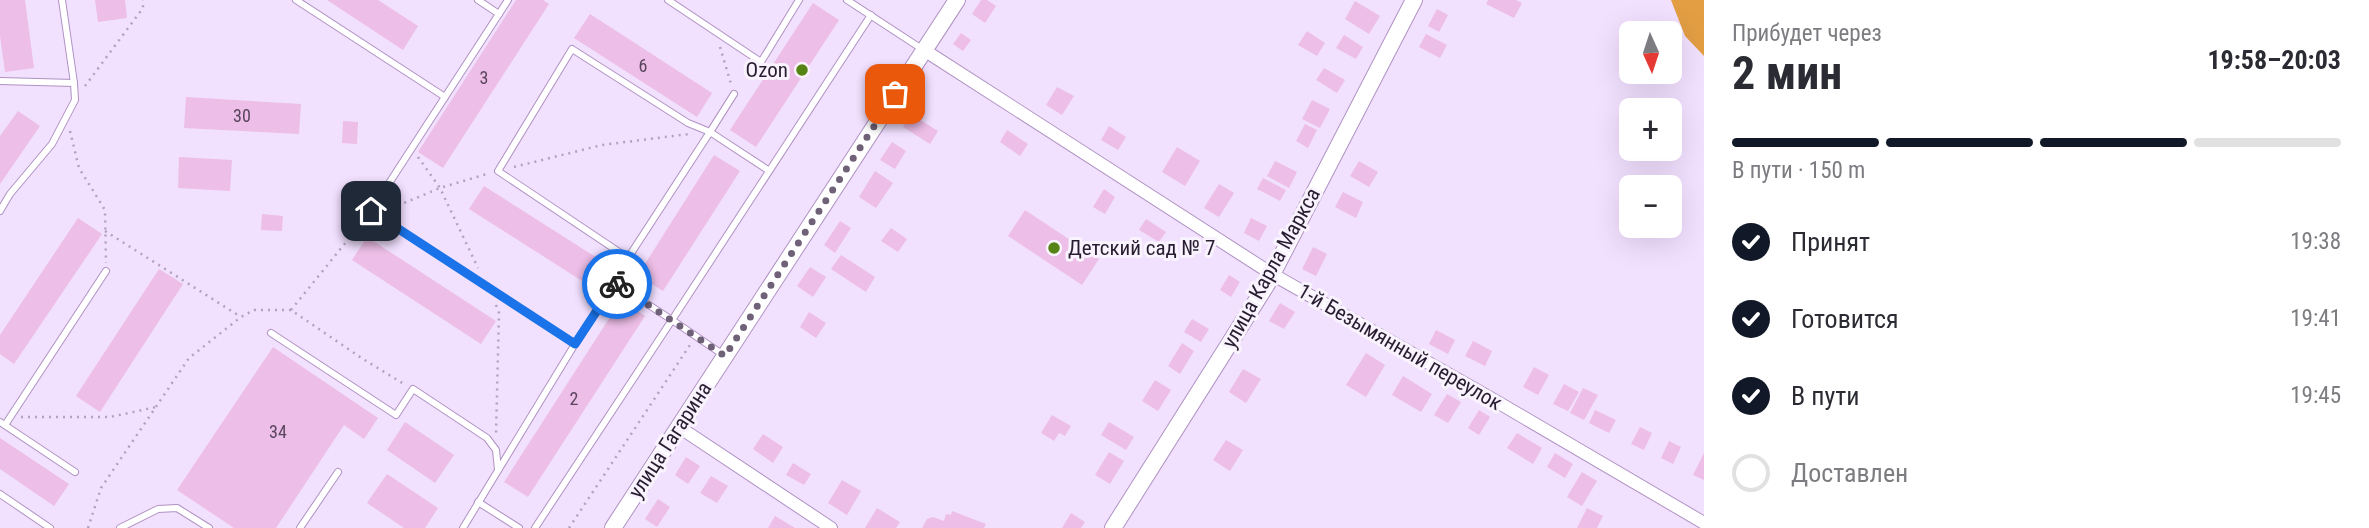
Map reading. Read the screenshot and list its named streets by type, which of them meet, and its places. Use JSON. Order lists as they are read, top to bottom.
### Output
{
  "streets": {
    "main road": ["улица Карла Маркса", "улица Гагарина"],
    "street": ["1-й Безымянный переулок"]
  },
  "crossings": [
    ["улица Карла Маркса", "1-й Безымянный переулок"],
    ["1-й Безымянный переулок", "улица Гагарина"]
  ],
  "places": ["Ozon", "Детский сад № 7"],
  "house_numbers": [
    "6",
    "3",
    "30",
    "2",
    "34"
  ],
  "north": "bottom",
  "page": {
    "heading": ["2 мин", "Прибудет через", "19:58–20:03"],
    "map_buttons": ["+", "−"],
    "bar": "В пути · 150 m",
    "list": [
      ["Принят", "19:38"],
      ["Готовится", "19:41"],
      ["В пути", "19:45"],
      "Доставлен"
    ]
  }
}
